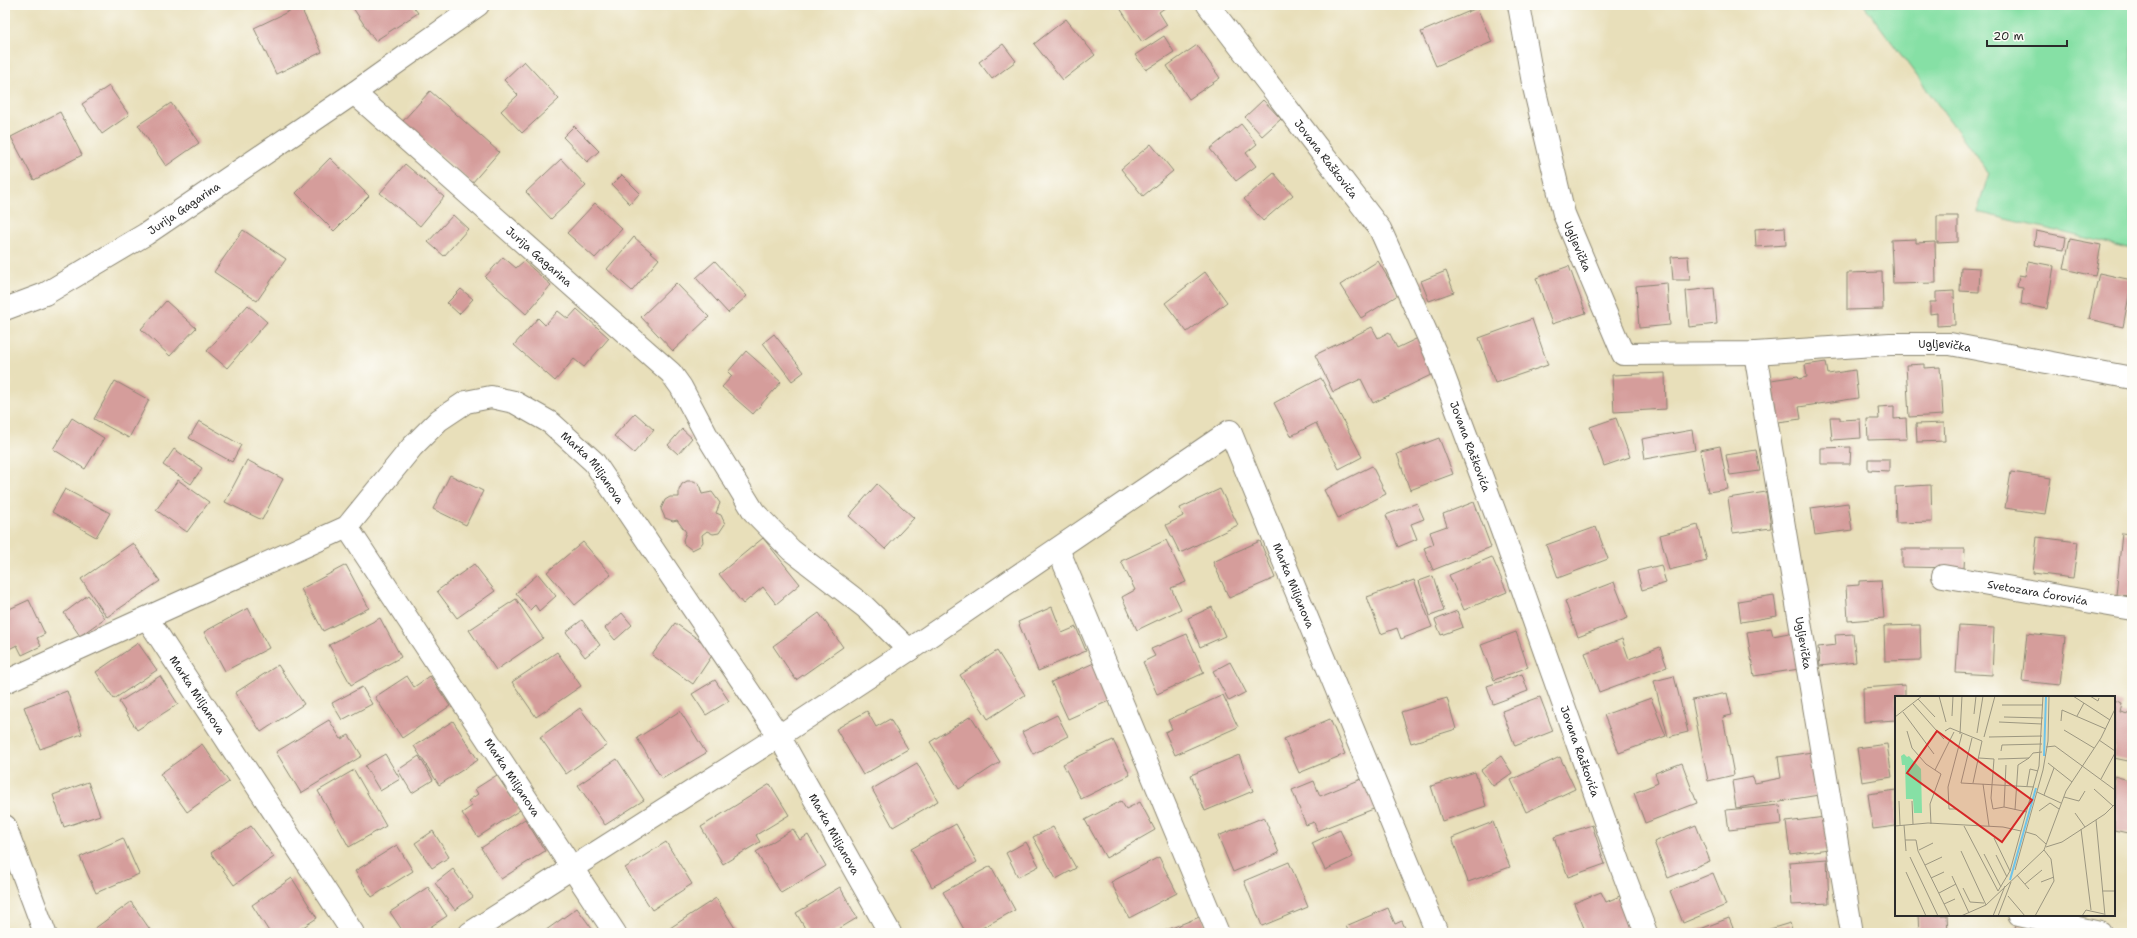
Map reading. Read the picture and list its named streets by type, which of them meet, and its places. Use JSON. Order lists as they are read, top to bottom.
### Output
{
  "streets": {
    "street": [
      "Jovana Raškovića",
      "Jurija Gagarina",
      "Ugljevička",
      "Marka Miljanova",
      "Svetozara Ćorovića"
    ]
  },
  "crossings": [
    ["Jurija Gagarina", "Marka Miljanova"]
  ],
  "scale_bar": "20 m"
}
